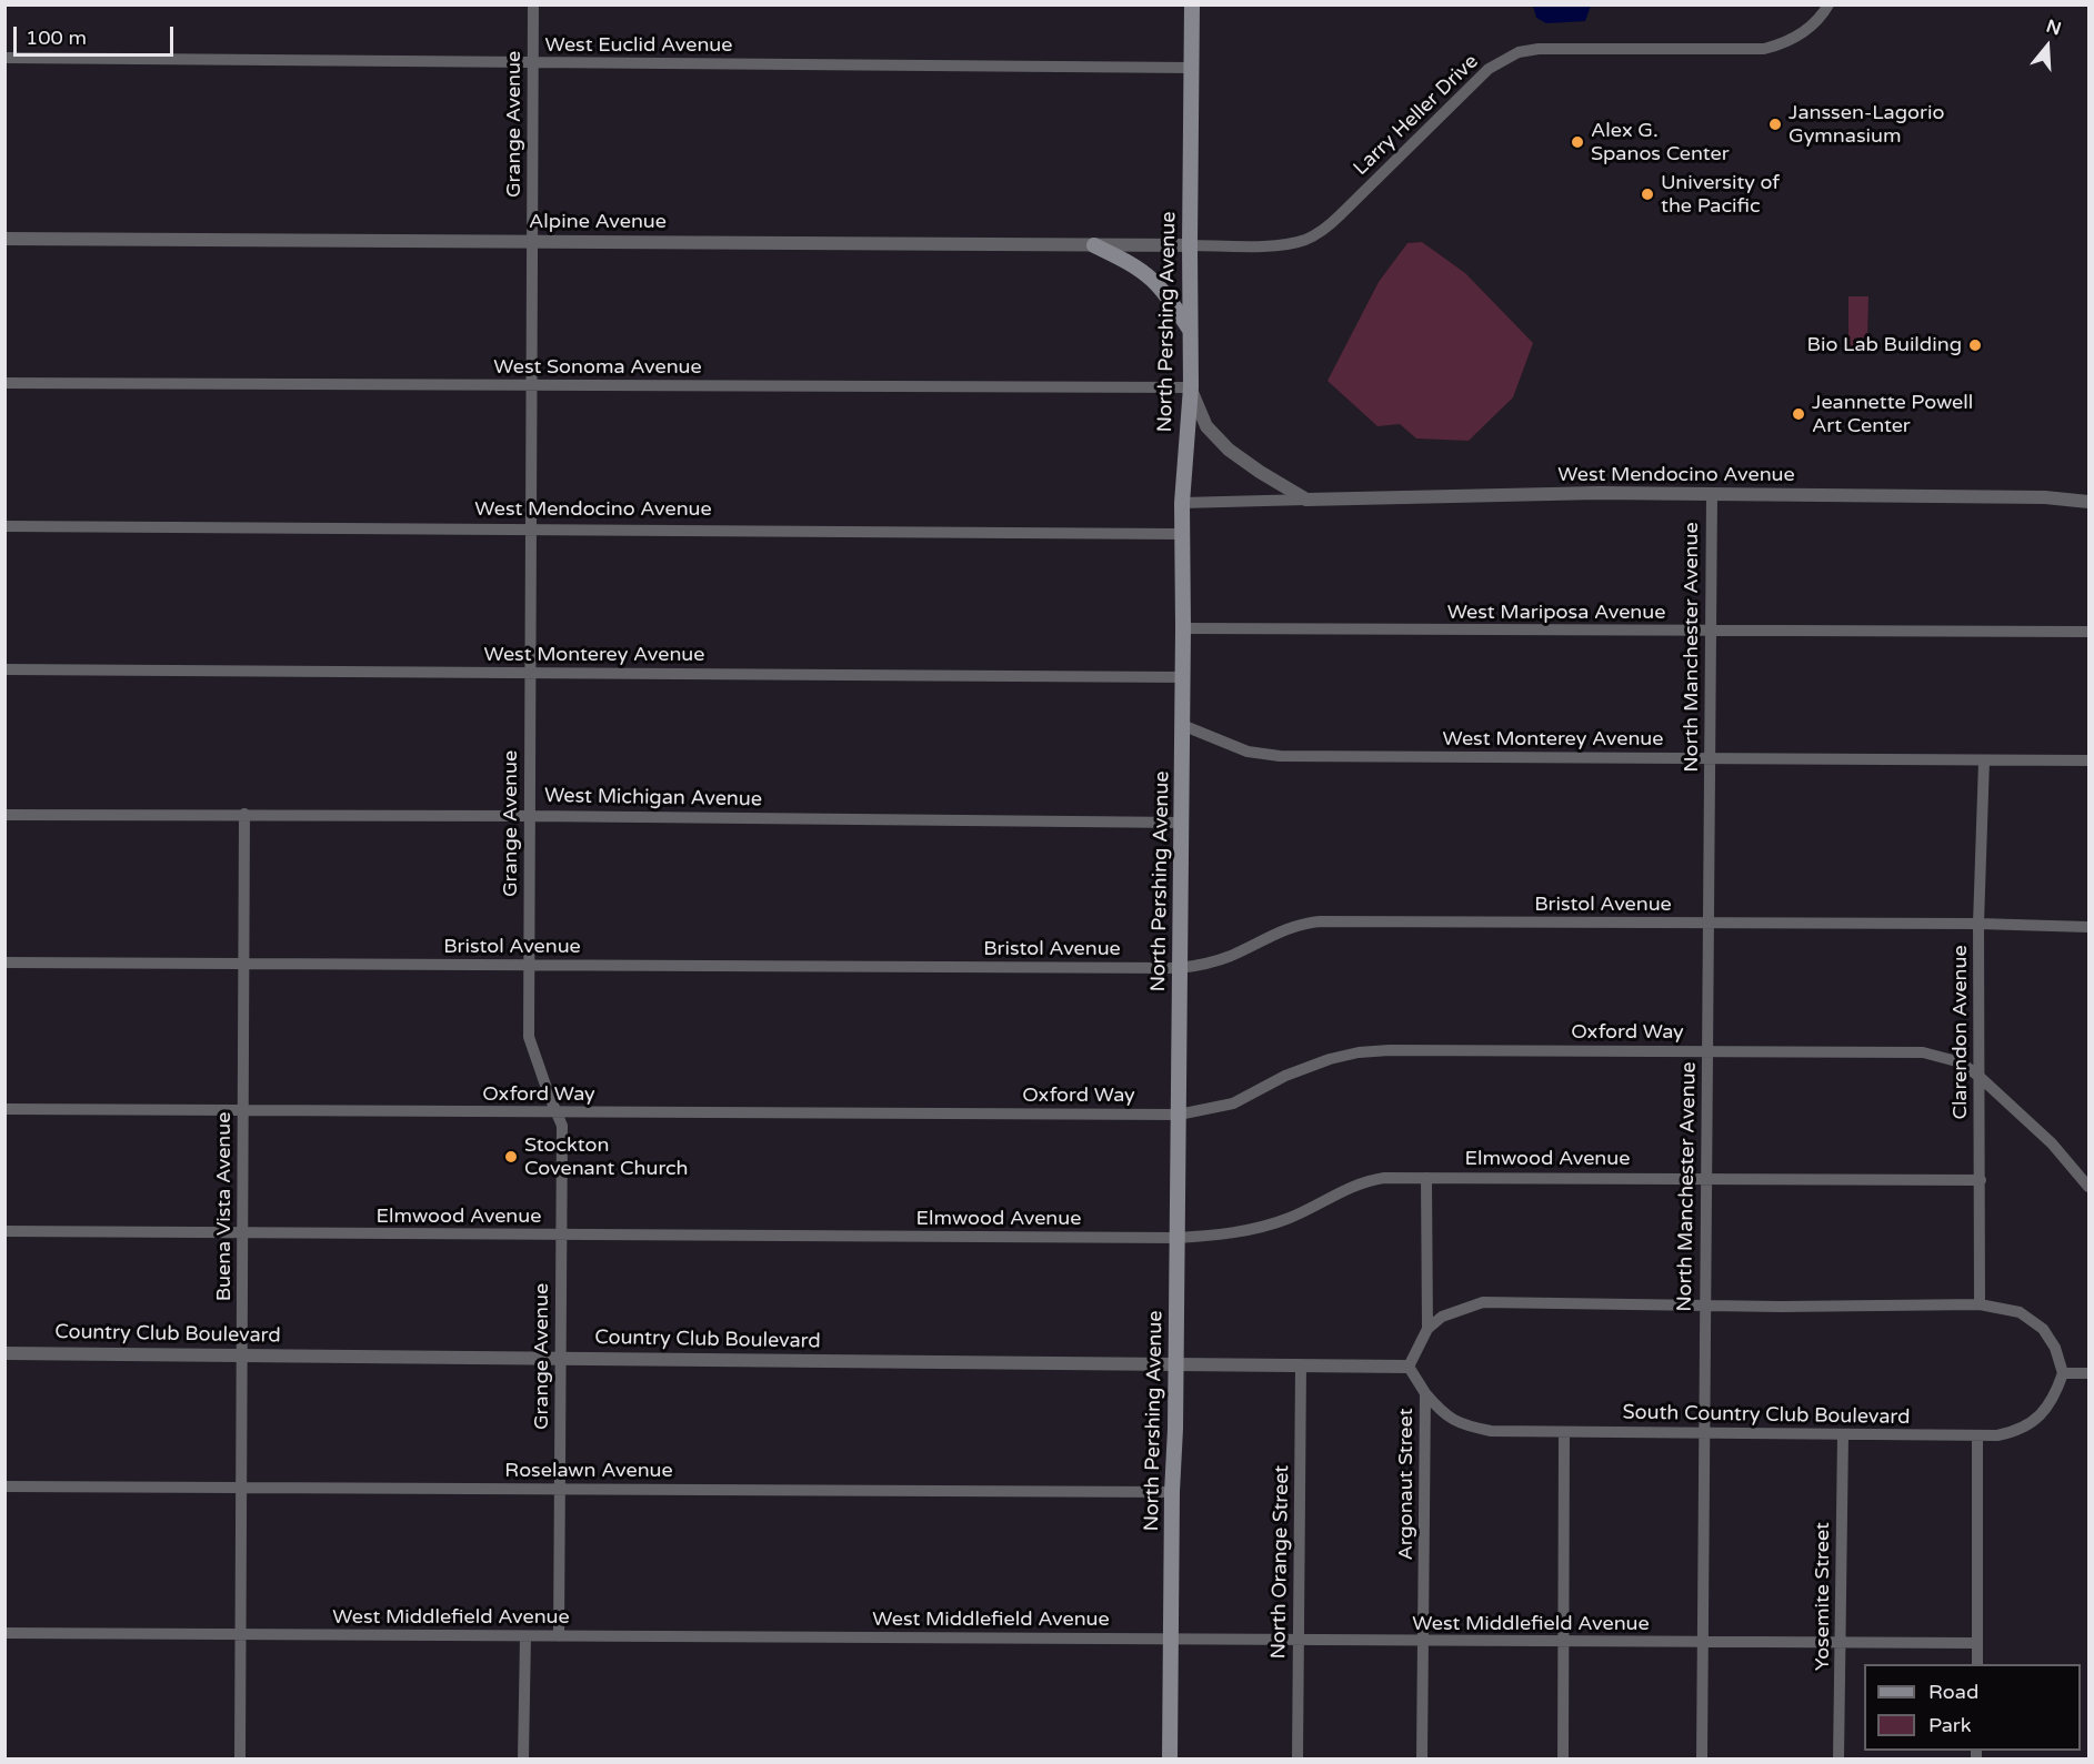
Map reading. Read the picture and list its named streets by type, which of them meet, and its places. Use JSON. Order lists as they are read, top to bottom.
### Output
{
  "streets": {
    "main road": ["North Pershing Avenue"],
    "street": [
      "West Euclid Avenue",
      "Larry Heller Drive",
      "Grange Avenue",
      "Alpine Avenue",
      "West Sonoma Avenue",
      "West Mendocino Avenue",
      "West Mariposa Avenue",
      "North Manchester Avenue",
      "West Monterey Avenue",
      "West Michigan Avenue",
      "Bristol Avenue",
      "Oxford Way",
      "Clarendon Avenue",
      "Elmwood Avenue",
      "Buena Vista Avenue",
      "Country Club Boulevard",
      "South Country Club Boulevard",
      "Roselawn Avenue",
      "Argonaut Street",
      "North Orange Street",
      "Yosemite Street",
      "West Middlefield Avenue"
    ]
  },
  "crossings": [
    ["West Euclid Avenue", "Grange Avenue"],
    ["West Euclid Avenue", "North Pershing Avenue"],
    ["Larry Heller Drive", "Alpine Avenue"],
    ["Larry Heller Drive", "North Pershing Avenue"],
    ["Grange Avenue", "Alpine Avenue"],
    ["Grange Avenue", "West Sonoma Avenue"],
    ["Grange Avenue", "West Mendocino Avenue"],
    ["Grange Avenue", "West Monterey Avenue"],
    ["Grange Avenue", "West Michigan Avenue"],
    ["Grange Avenue", "Bristol Avenue"],
    ["Grange Avenue", "Oxford Way"],
    ["Grange Avenue", "Elmwood Avenue"],
    ["Grange Avenue", "Country Club Boulevard"],
    ["Grange Avenue", "Roselawn Avenue"],
    ["Grange Avenue", "West Middlefield Avenue"],
    ["Alpine Avenue", "North Pershing Avenue"],
    ["North Pershing Avenue", "West Sonoma Avenue"],
    ["North Pershing Avenue", "West Mendocino Avenue"],
    ["North Pershing Avenue", "West Mariposa Avenue"],
    ["North Pershing Avenue", "West Monterey Avenue"],
    ["North Pershing Avenue", "West Michigan Avenue"],
    ["North Pershing Avenue", "Bristol Avenue"],
    ["North Pershing Avenue", "Oxford Way"],
    ["North Pershing Avenue", "Elmwood Avenue"],
    ["North Pershing Avenue", "Country Club Boulevard"],
    ["North Pershing Avenue", "Roselawn Avenue"],
    ["North Pershing Avenue", "West Middlefield Avenue"],
    ["West Mendocino Avenue", "North Manchester Avenue"],
    ["West Mariposa Avenue", "North Manchester Avenue"],
    ["North Manchester Avenue", "West Monterey Avenue"],
    ["North Manchester Avenue", "Bristol Avenue"],
    ["North Manchester Avenue", "Oxford Way"],
    ["North Manchester Avenue", "Elmwood Avenue"],
    ["North Manchester Avenue", "South Country Club Boulevard"],
    ["North Manchester Avenue", "West Middlefield Avenue"],
    ["West Monterey Avenue", "Clarendon Avenue"],
    ["West Michigan Avenue", "Buena Vista Avenue"],
    ["Bristol Avenue", "Clarendon Avenue"],
    ["Bristol Avenue", "Buena Vista Avenue"],
    ["Oxford Way", "Clarendon Avenue"],
    ["Oxford Way", "Buena Vista Avenue"],
    ["Clarendon Avenue", "Elmwood Avenue"],
    ["Elmwood Avenue", "Buena Vista Avenue"],
    ["Buena Vista Avenue", "Country Club Boulevard"],
    ["Buena Vista Avenue", "Roselawn Avenue"],
    ["Buena Vista Avenue", "West Middlefield Avenue"],
    ["Country Club Boulevard", "Argonaut Street"],
    ["Country Club Boulevard", "North Orange Street"],
    ["South Country Club Boulevard", "Argonaut Street"],
    ["South Country Club Boulevard", "Yosemite Street"],
    ["Argonaut Street", "West Middlefield Avenue"],
    ["North Orange Street", "West Middlefield Avenue"],
    ["Yosemite Street", "West Middlefield Avenue"]
  ],
  "places": [
    "Janssen-Lagorio Gymnasium",
    "Alex G. Spanos Center",
    "University of the Pacific",
    "Bio Lab Building",
    "Jeannette Powell Art Center",
    "Stockton Covenant Church"
  ],
  "legend": ["Road", "Park"],
  "scale_bar": "100 m",
  "north": "top"
}
